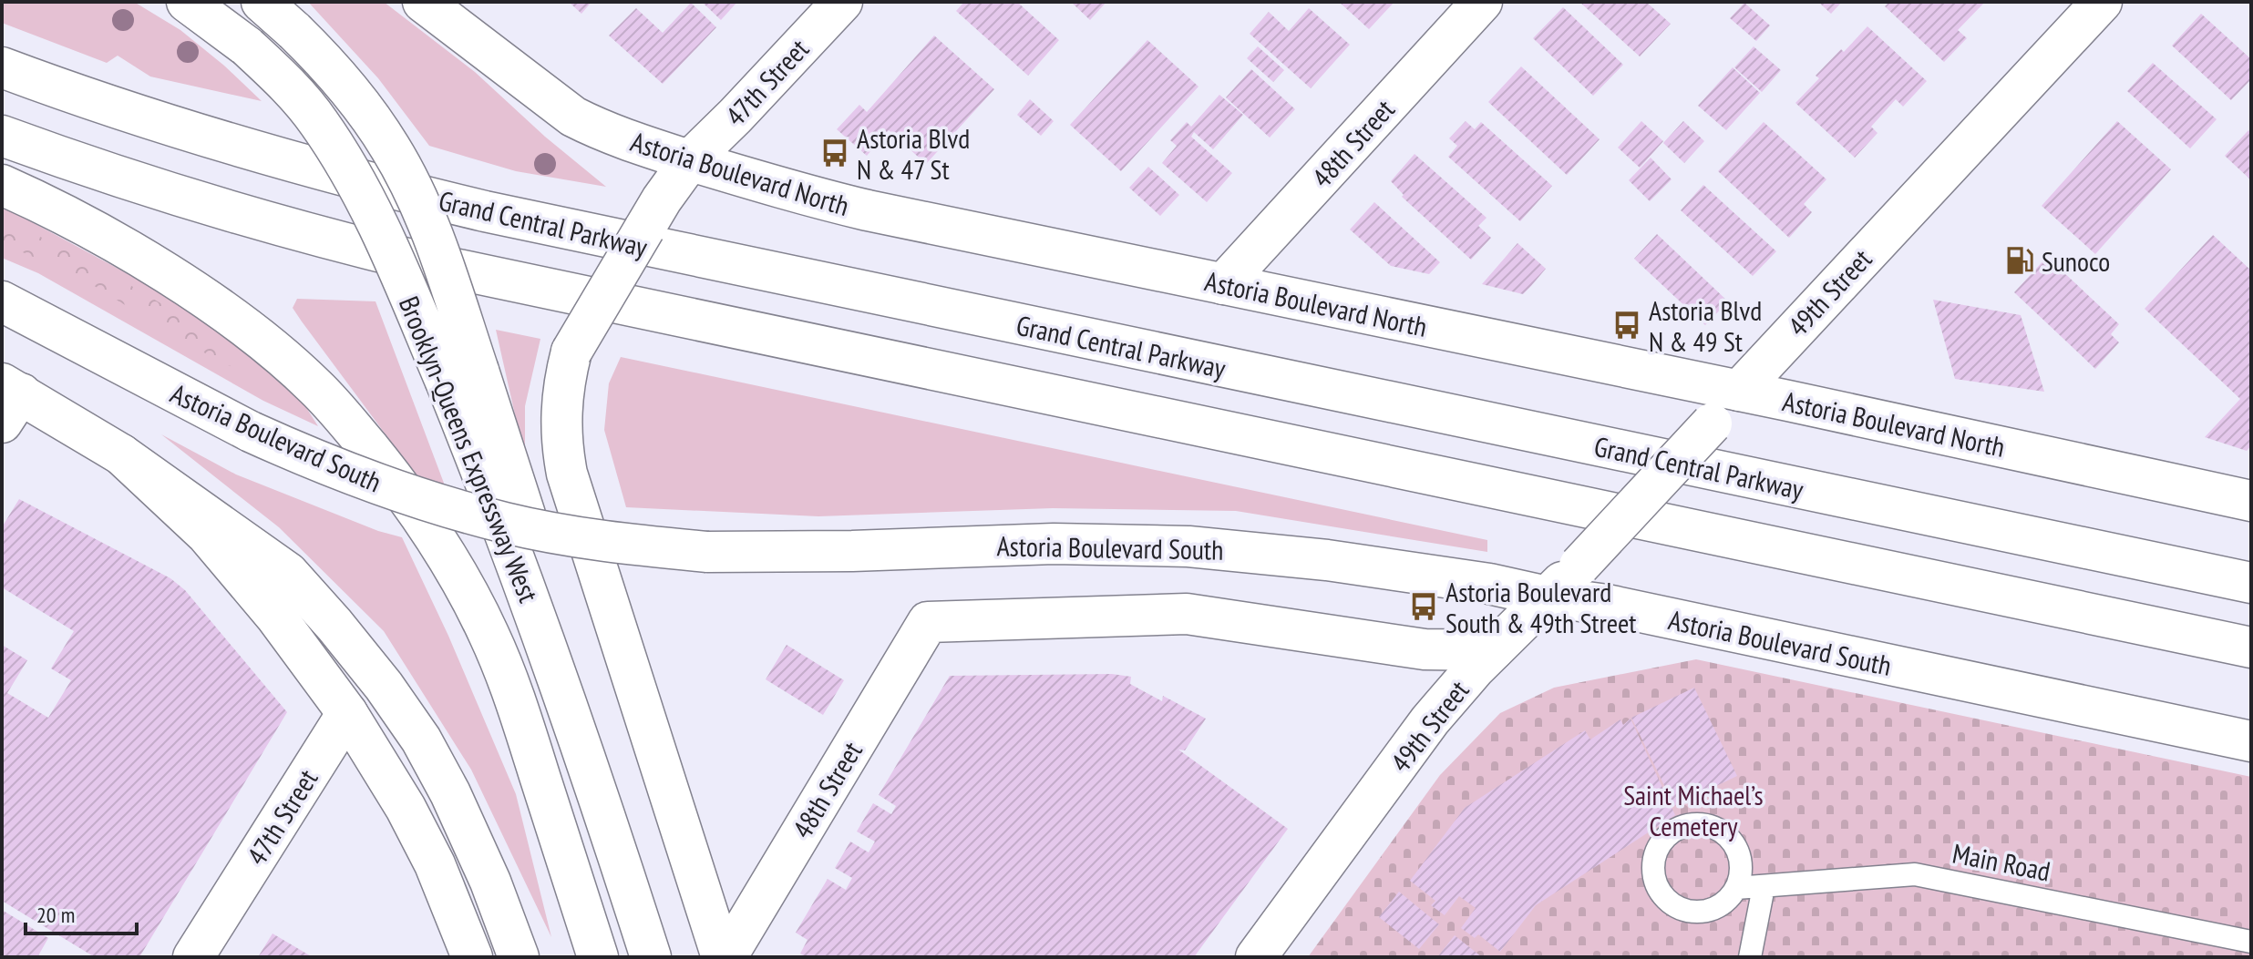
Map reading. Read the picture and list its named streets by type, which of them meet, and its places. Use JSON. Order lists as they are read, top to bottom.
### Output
{
  "streets": {
    "main road": [
      "47th Street",
      "48th Street",
      "Astoria Boulevard North",
      "Grand Central Parkway",
      "49th Street",
      "Astoria Boulevard South",
      "Brooklyn-Queens Expressway West"
    ],
    "lane": ["Main Road"]
  },
  "crossings": [
    ["47th Street", "Astoria Boulevard North"],
    ["48th Street", "Astoria Boulevard North"],
    ["48th Street", "49th Street"],
    ["Astoria Boulevard North", "49th Street"],
    ["49th Street", "Astoria Boulevard South"]
  ],
  "parks": ["Saint Michael’s Cemetery"],
  "places": {
    "bus stop": ["Astoria Blvd N & 47 St", "Astoria Blvd N & 49 St", "Astoria Boulevard South & 49th Street"],
    "fuel station": ["Sunoco"]
  },
  "scale_bar": "20 m"
}
